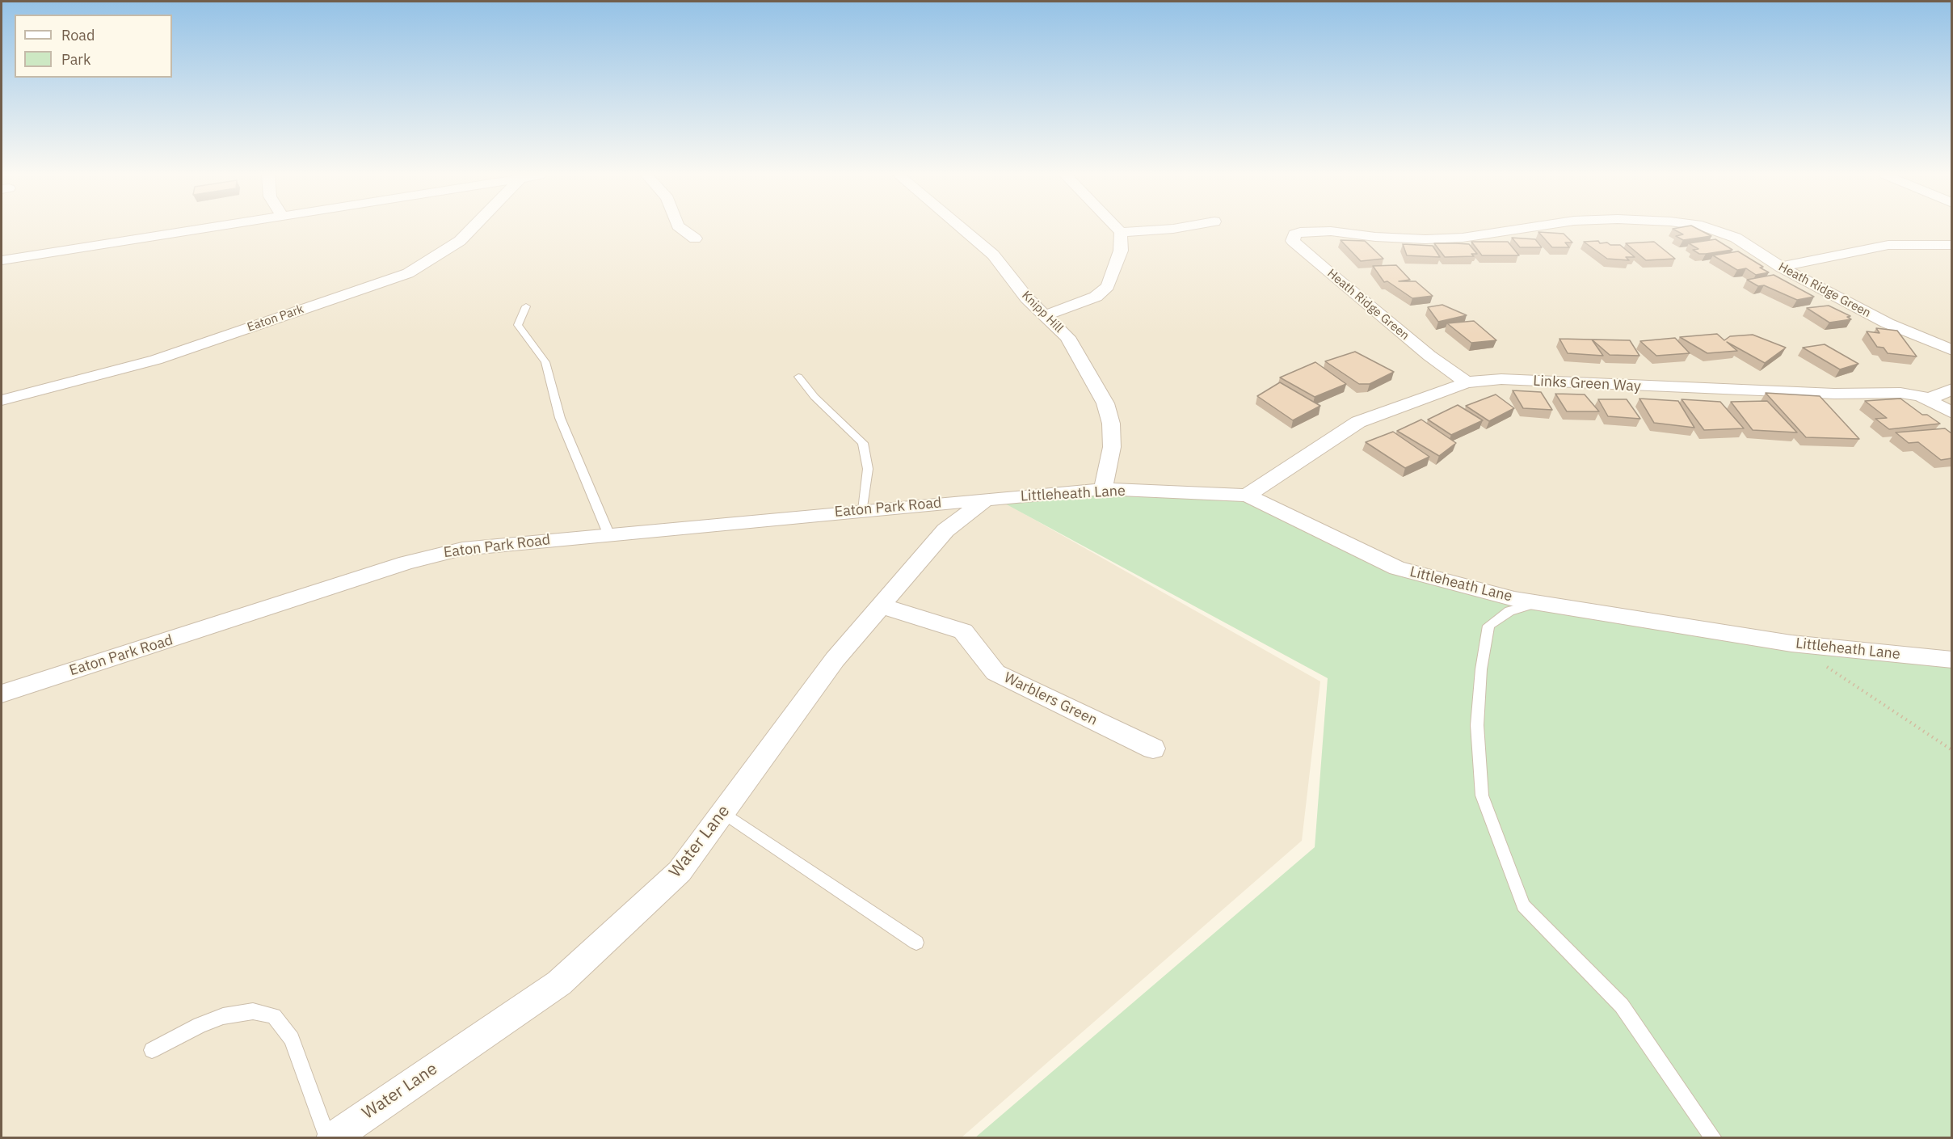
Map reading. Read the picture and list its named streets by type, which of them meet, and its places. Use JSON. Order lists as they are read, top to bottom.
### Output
{
  "streets": {
    "street": [
      "Heath Ridge Green",
      "Knipp Hill",
      "Eaton Park",
      "Links Green Way",
      "Littleheath Lane",
      "Eaton Park Road",
      "Warblers Green",
      "Water Lane"
    ]
  },
  "crossings": [
    ["Heath Ridge Green", "Links Green Way"],
    ["Knipp Hill", "Littleheath Lane"],
    ["Links Green Way", "Littleheath Lane"],
    ["Littleheath Lane", "Eaton Park Road"],
    ["Littleheath Lane", "Water Lane"],
    ["Eaton Park Road", "Water Lane"],
    ["Warblers Green", "Water Lane"]
  ],
  "legend": ["Road", "Park"]
}
